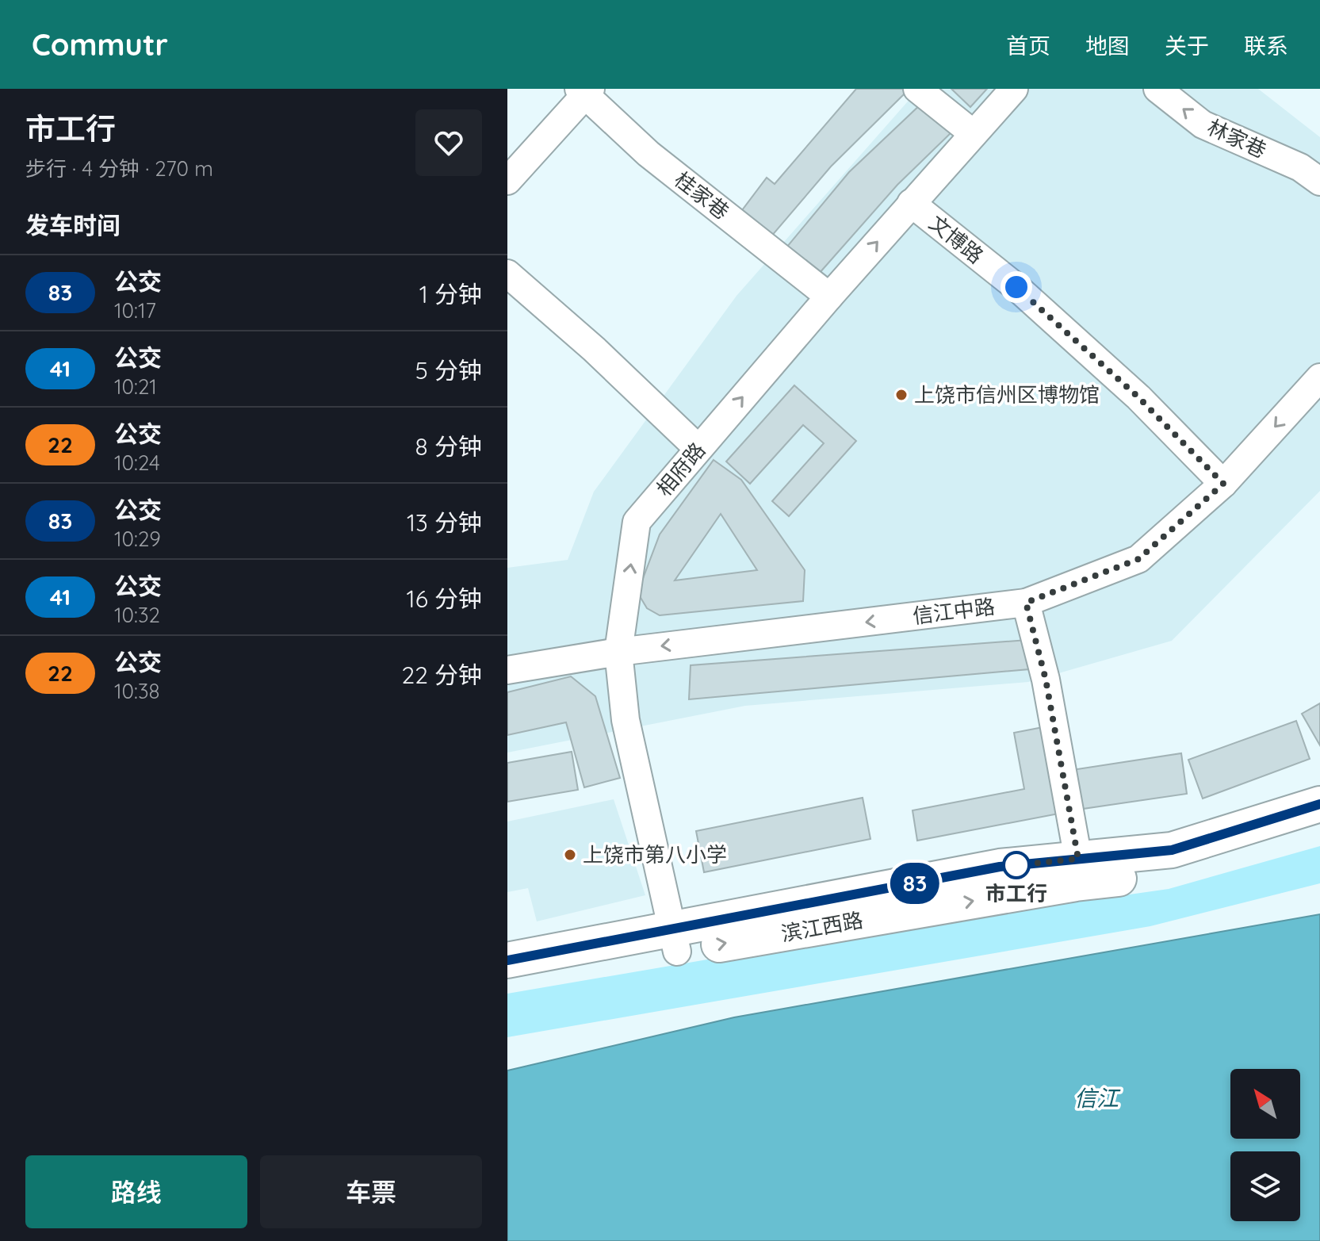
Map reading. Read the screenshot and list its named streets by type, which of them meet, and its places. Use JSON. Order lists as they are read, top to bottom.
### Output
{
  "streets": {
    "main road": ["滨江西路"],
    "street": [
      "林家巷",
      "桂家巷",
      "文博路",
      "相府路",
      "信江中路"
    ]
  },
  "crossings": [
    ["桂家巷", "相府路"],
    ["文博路", "相府路"],
    ["文博路", "信江中路"],
    ["相府路", "信江中路"],
    ["相府路", "滨江西路"]
  ],
  "one_way": ["林家巷", "相府路", "信江中路"],
  "water": ["信江"],
  "places": ["上饶市信州区博物馆", "上饶市第八小学", "市工行"],
  "lines": ["bus line 83"],
  "north": "top left",
  "page": {
    "header": "Commutr",
    "nav": [
      "首页",
      "地图",
      "关于",
      "联系"
    ],
    "heading": [
      ["市工行", "步行 · 4 分钟 · 270 m"],
      "发车时间"
    ],
    "on_map": "83",
    "list": [
      {
        "mark": "83",
        "name": "公交",
        "note": "10:17",
        "value": "1 分钟"
      },
      {
        "mark": "41",
        "name": "公交",
        "note": "10:21",
        "value": "5 分钟"
      },
      {
        "mark": "22",
        "name": "公交",
        "note": "10:24",
        "value": "8 分钟"
      },
      {
        "mark": "83",
        "name": "公交",
        "note": "10:29",
        "value": "13 分钟"
      },
      {
        "mark": "41",
        "name": "公交",
        "note": "10:32",
        "value": "16 分钟"
      },
      {
        "mark": "22",
        "name": "公交",
        "note": "10:38",
        "value": "22 分钟"
      }
    ],
    "buttons": ["路线", "车票"]
  }
}
